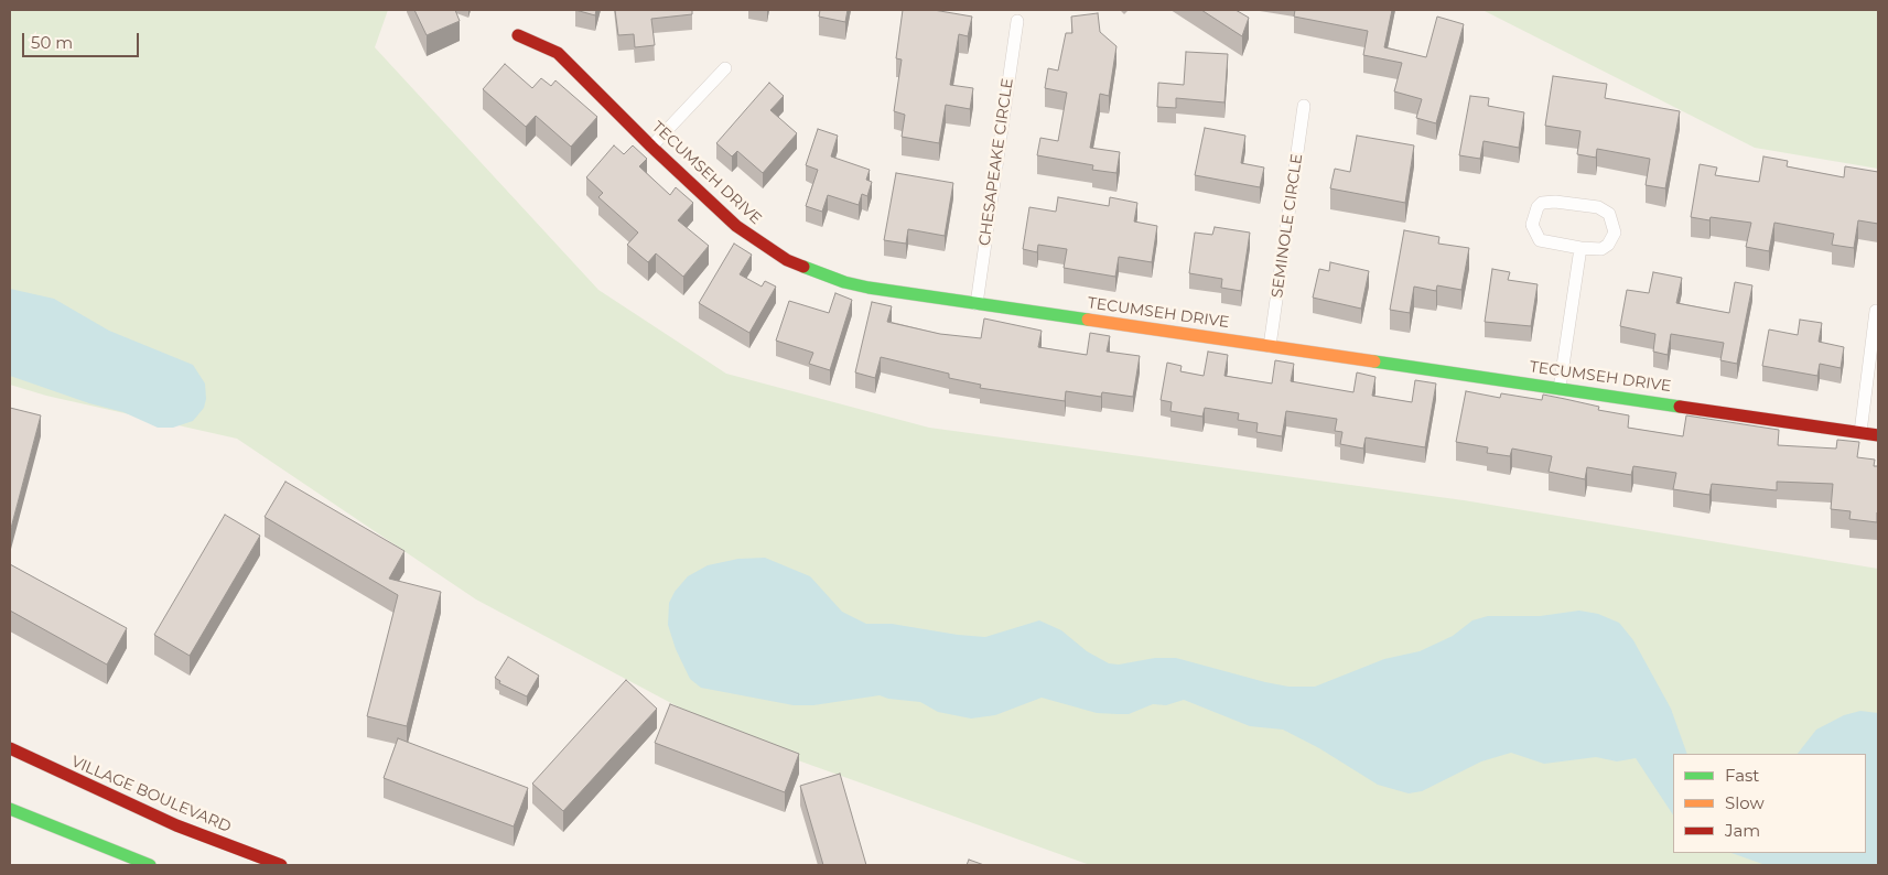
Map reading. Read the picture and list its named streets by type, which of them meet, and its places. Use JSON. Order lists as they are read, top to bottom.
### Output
{
  "streets": {
    "street": [
      "CHESAPEAKE CIRCLE",
      "TECUMSEH DRIVE",
      "SEMINOLE CIRCLE",
      "VILLAGE BOULEVARD"
    ]
  },
  "crossings": [
    ["CHESAPEAKE CIRCLE", "TECUMSEH DRIVE"],
    ["TECUMSEH DRIVE", "SEMINOLE CIRCLE"]
  ],
  "legend": ["Fast", "Slow", "Jam"],
  "scale_bar": "50 m"
}
